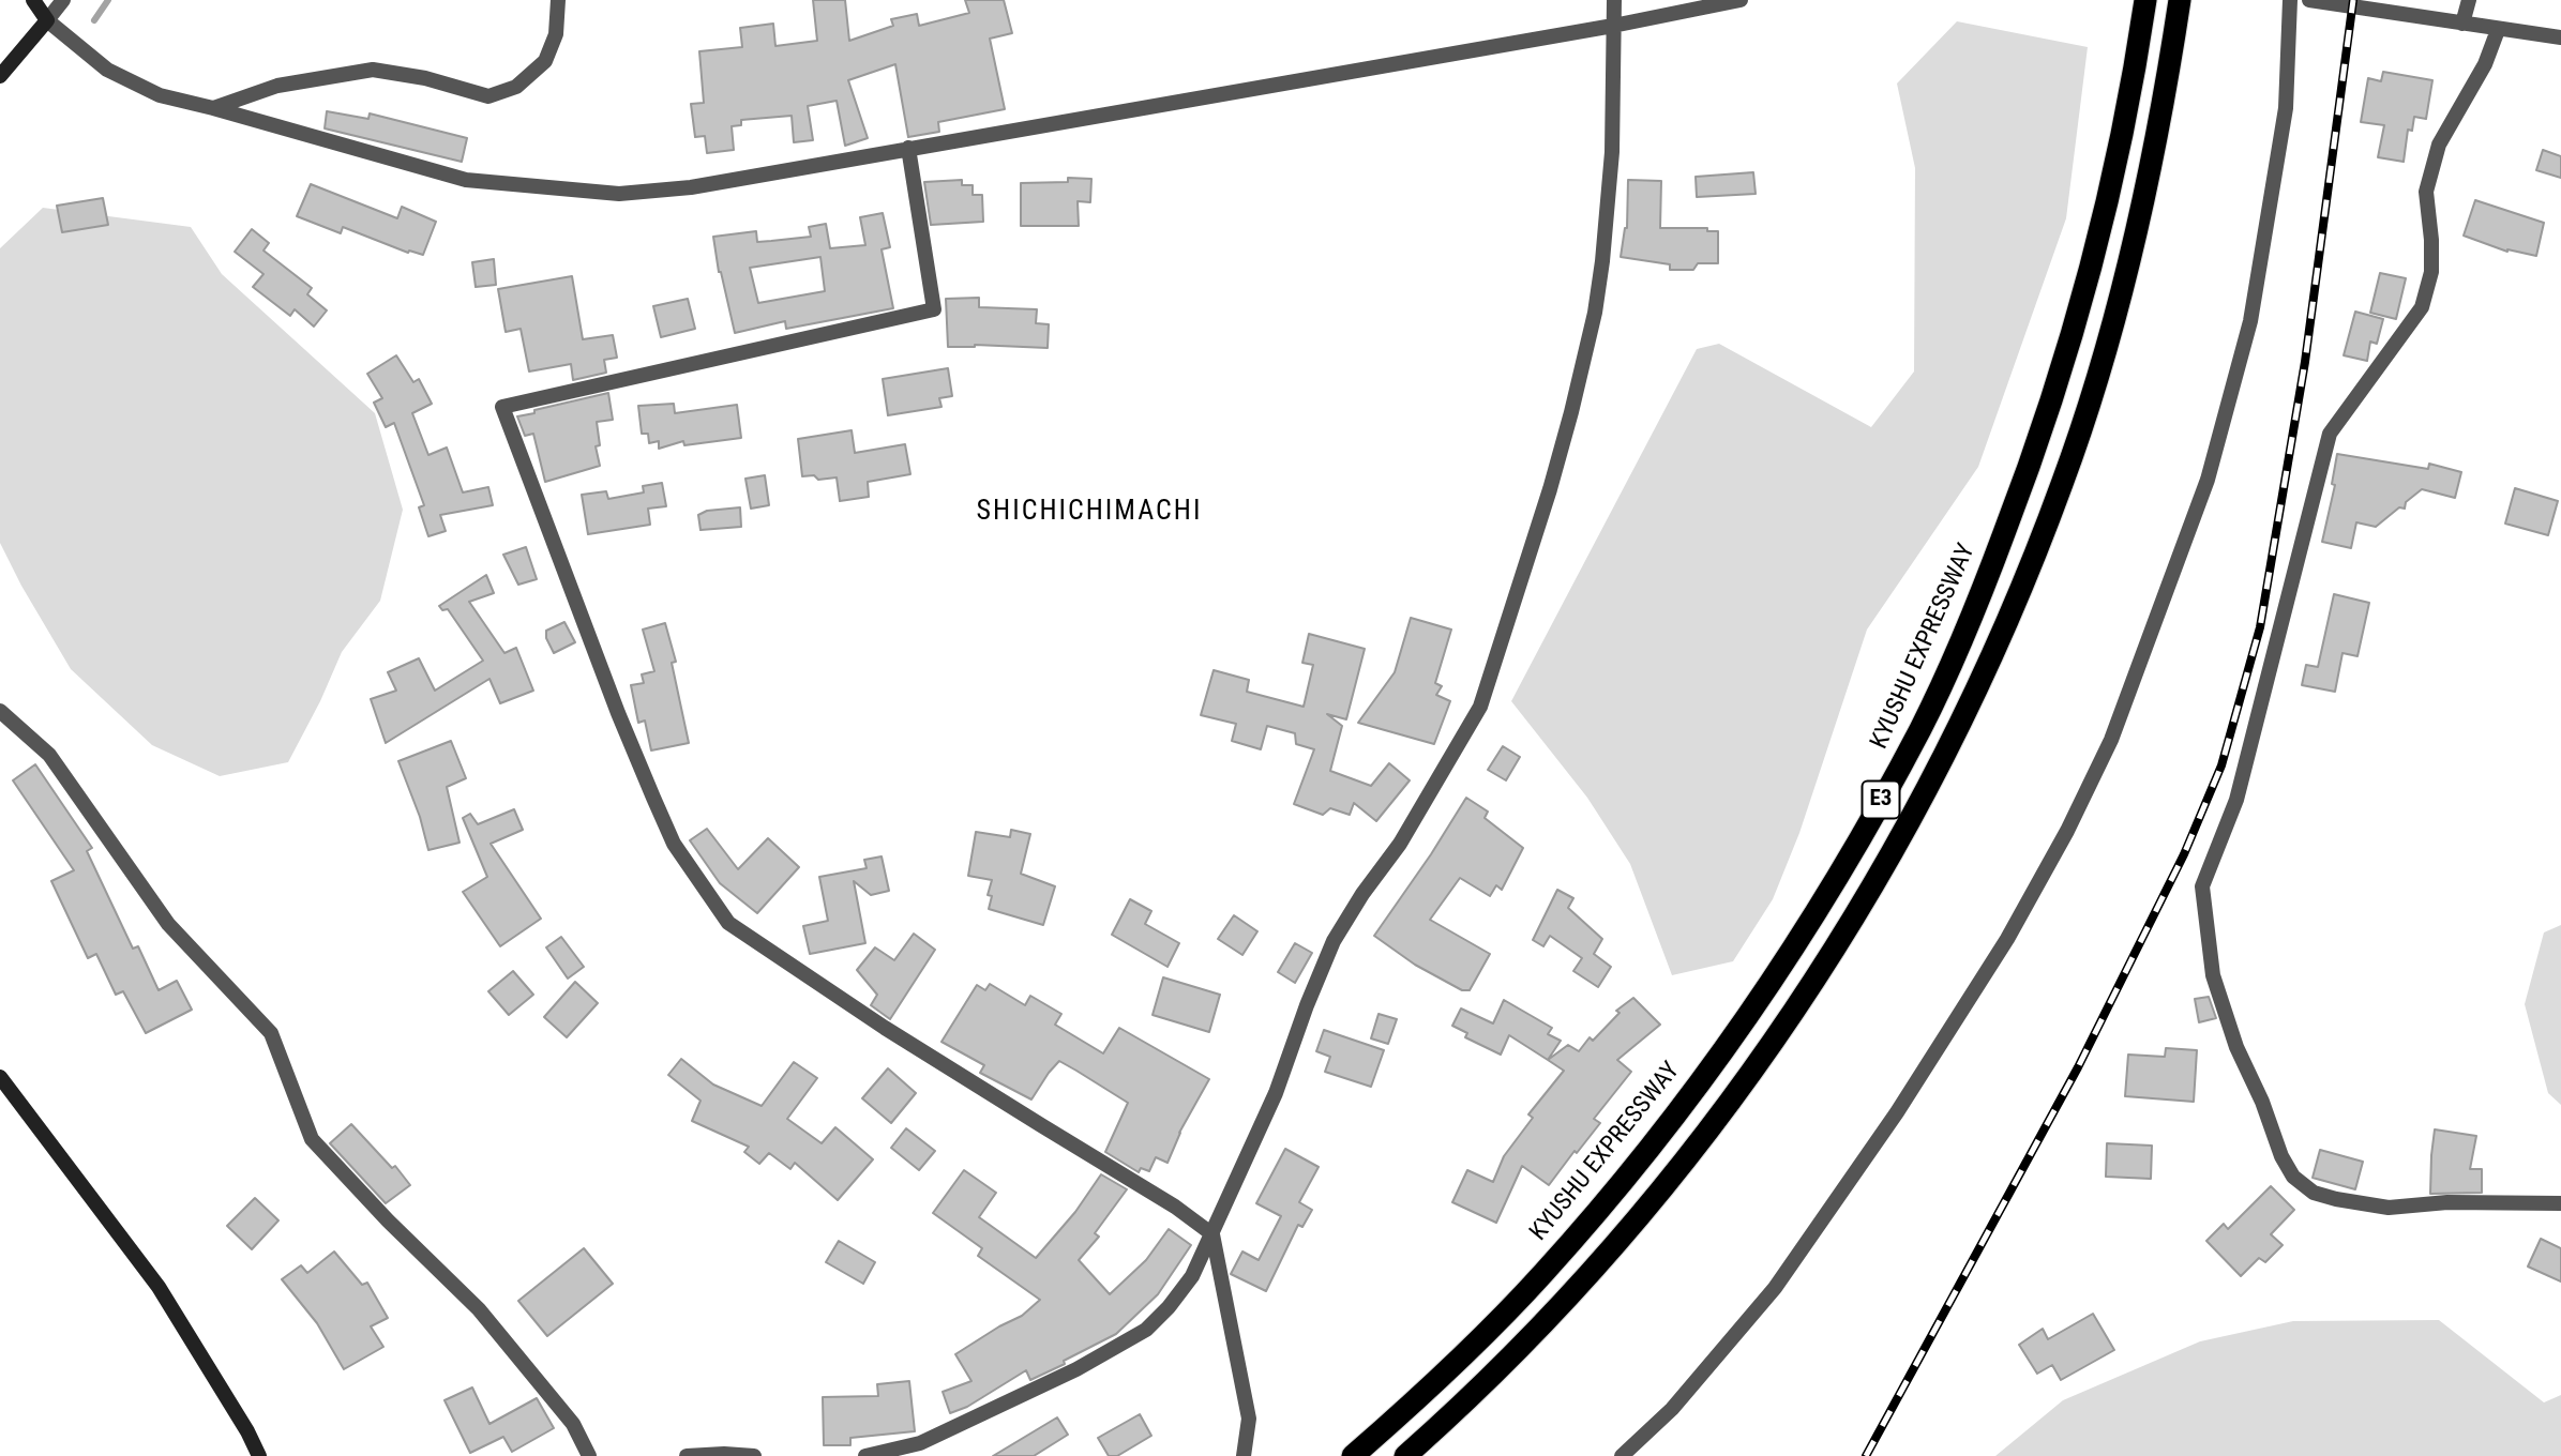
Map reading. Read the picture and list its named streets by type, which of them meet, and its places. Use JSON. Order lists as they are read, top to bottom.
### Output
{
  "streets": {
    "highway": ["KYUSHU EXPRESSWAY", "E3"]
  },
  "districts": ["SHICHICHIMACHI"]
}
